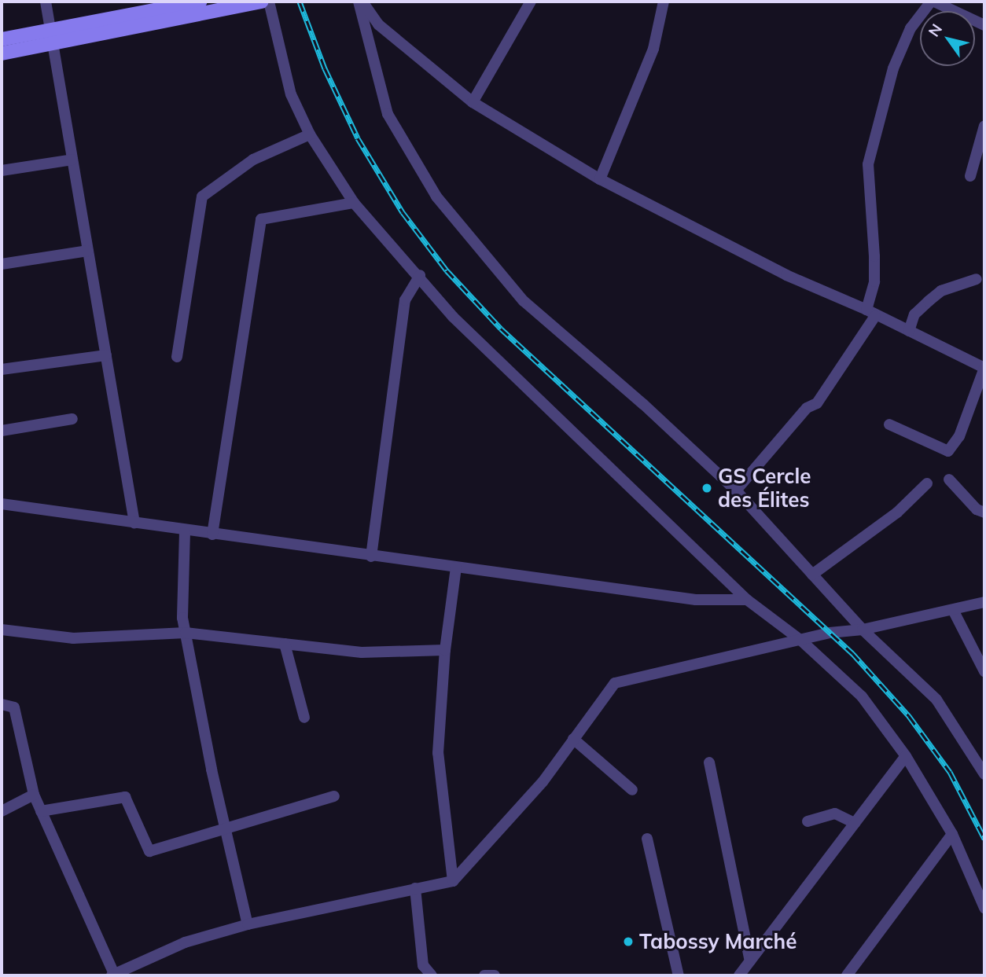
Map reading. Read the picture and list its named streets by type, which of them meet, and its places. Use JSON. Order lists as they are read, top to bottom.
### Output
{
  "places": ["GS Cercle des Élites", "Tabossy Marché"],
  "north": "top left"
}
